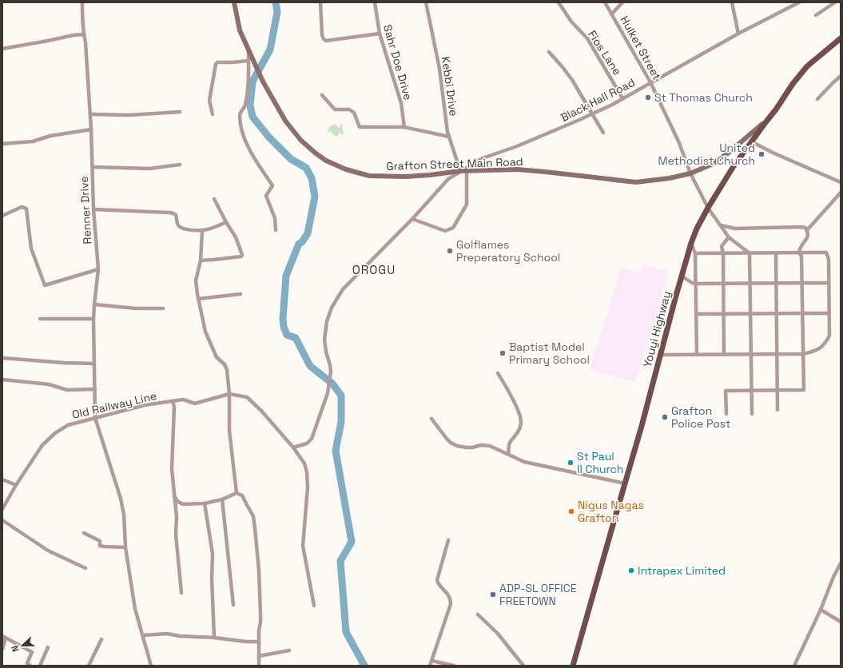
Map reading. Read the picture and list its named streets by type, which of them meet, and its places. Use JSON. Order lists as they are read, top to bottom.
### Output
{
  "streets": {
    "main road": ["Youyi Highway"],
    "street": [
      "Hulket Street",
      "Fios Lane",
      "Sahr Doe Drive",
      "Kebbi Drive",
      "Black Hall Road",
      "Grafton Street Main Road",
      "Renner Drive",
      "Old Railway Line"
    ]
  },
  "crossings": [
    ["Hulket Street", "Black Hall Road"],
    ["Hulket Street", "Grafton Street Main Road"],
    ["Hulket Street", "Youyi Highway"],
    ["Fios Lane", "Black Hall Road"],
    ["Kebbi Drive", "Black Hall Road"],
    ["Kebbi Drive", "Grafton Street Main Road"],
    ["Black Hall Road", "Grafton Street Main Road"],
    ["Black Hall Road", "Old Railway Line"],
    ["Grafton Street Main Road", "Youyi Highway"],
    ["Renner Drive", "Old Railway Line"]
  ],
  "districts": ["OROGU"],
  "places": [
    "St Thomas Church",
    "United Methodist Church",
    "Golflames Preperatory School",
    "Baptist Model Primary School",
    "Grafton Police Post",
    "St Paul II Church",
    "Nigus Nagas Grafton",
    "Intrapex Limited",
    "ADP-SL OFFICE FREETOWN"
  ],
  "north": "left"
}
